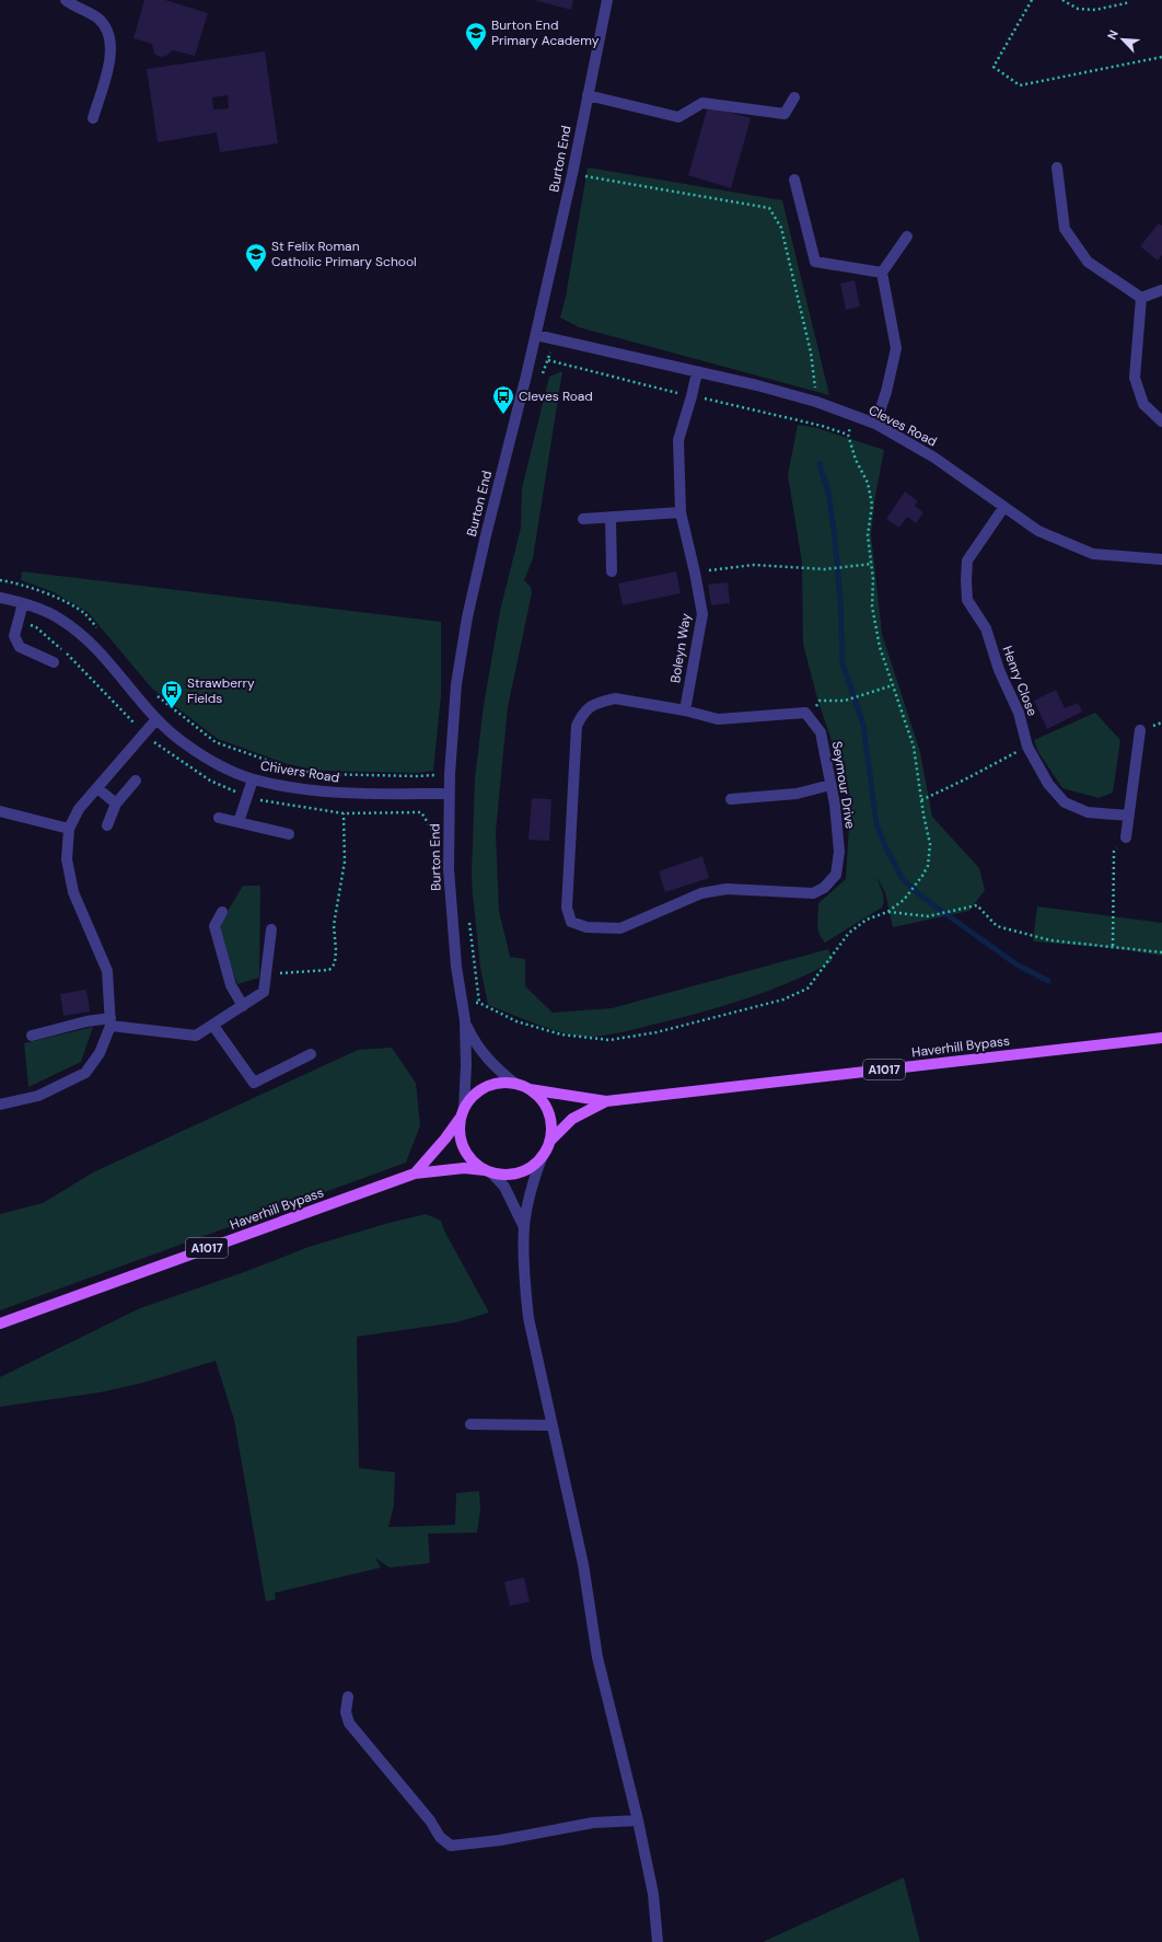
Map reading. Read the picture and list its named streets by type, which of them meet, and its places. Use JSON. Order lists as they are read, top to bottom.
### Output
{
  "streets": {
    "main road": ["Haverhill Bypass", "A1017"],
    "street": [
      "Burton End",
      "Cleves Road",
      "Boleyn Way",
      "Henry Close",
      "Chivers Road",
      "Seymour Drive"
    ]
  },
  "crossings": [
    ["Burton End", "Cleves Road"],
    ["Burton End", "Chivers Road"],
    ["Burton End", "Haverhill Bypass"],
    ["Cleves Road", "Boleyn Way"],
    ["Cleves Road", "Henry Close"],
    ["Boleyn Way", "Seymour Drive"]
  ],
  "places": {
    "school or university": ["Burton End Primary Academy", "St Felix Roman Catholic Primary School"],
    "bus stop": ["Cleves Road", "Strawberry Fields"]
  },
  "north": "top left"
}
